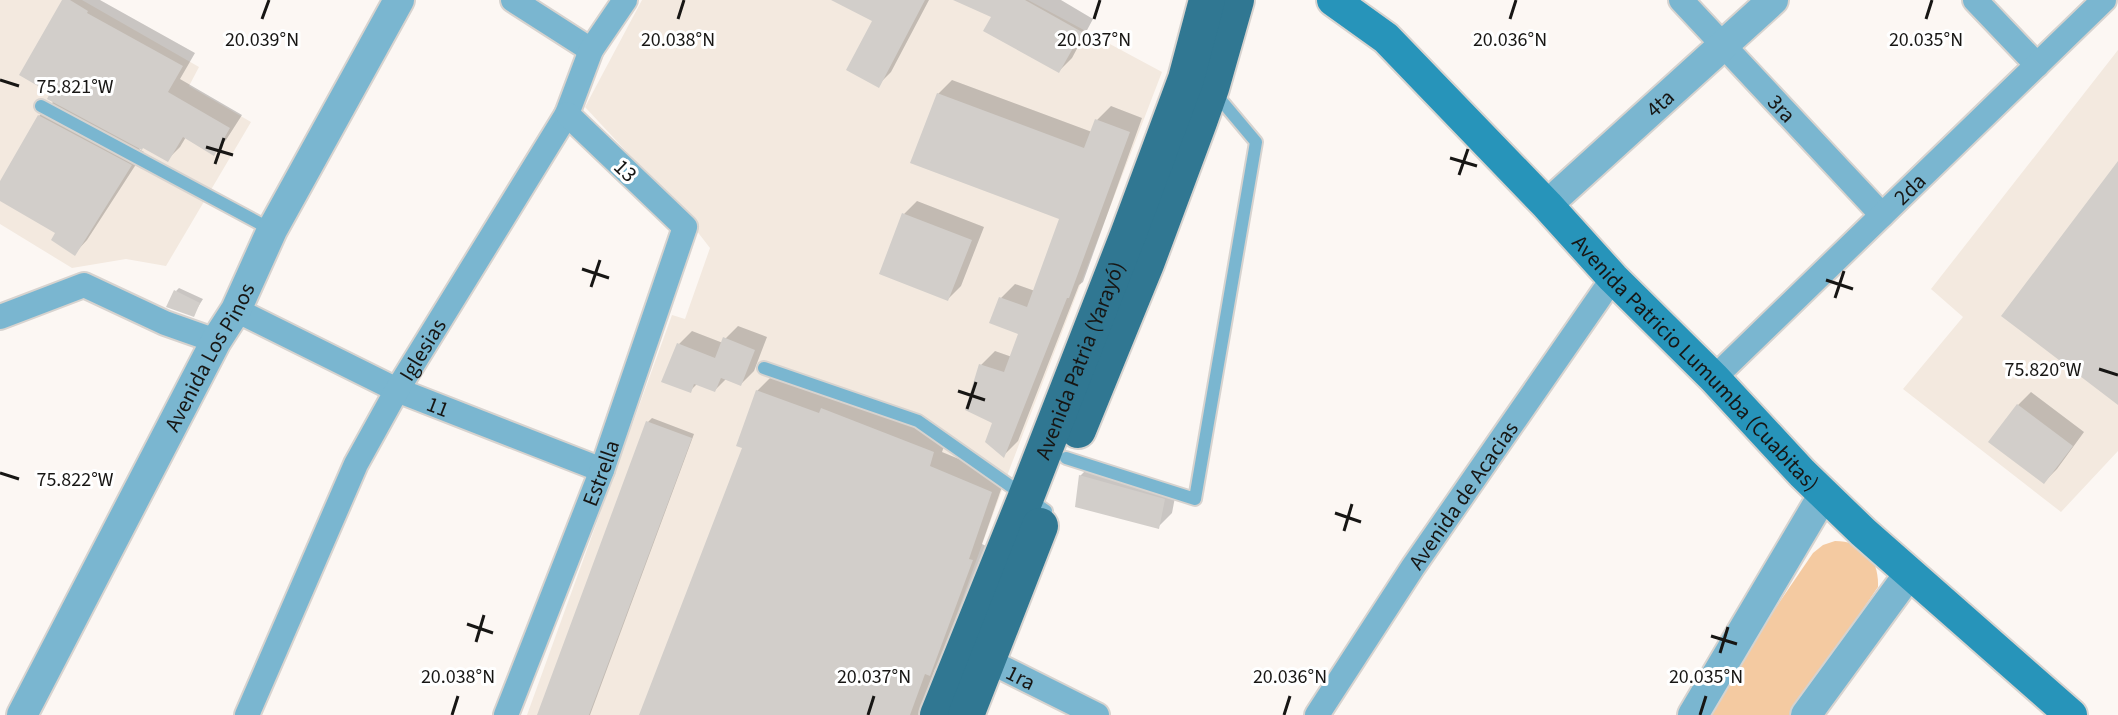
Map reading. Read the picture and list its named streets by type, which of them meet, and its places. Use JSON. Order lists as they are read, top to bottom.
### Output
{
  "streets": {
    "main road": ["Avenida Patria (Yarayó)", "Avenida Patricio Lumumba (Cuabitas)"],
    "street": [
      "4ta",
      "3ra",
      "13",
      "2da",
      "Iglesias",
      "Avenida Los Pinos",
      "11",
      "Estrella",
      "Avenida de Acacias",
      "1ra"
    ]
  },
  "crossings": [
    ["4ta", "3ra"],
    ["4ta", "Avenida Patricio Lumumba (Cuabitas)"],
    ["3ra", "2da"],
    ["13", "Iglesias"],
    ["13", "Estrella"],
    ["2da", "Avenida Patricio Lumumba (Cuabitas)"],
    ["Iglesias", "11"],
    ["Avenida Los Pinos", "11"],
    ["Avenida Patria (Yarayó)", "1ra"],
    ["Avenida Patricio Lumumba (Cuabitas)", "Avenida de Acacias"],
    ["11", "Estrella"]
  ],
  "coordinates": [
    "20.039°N",
    "20.038°N",
    "20.037°N",
    "20.036°N",
    "20.035°N",
    "75.821°W",
    "75.820°W",
    "75.822°W"
  ]
}
